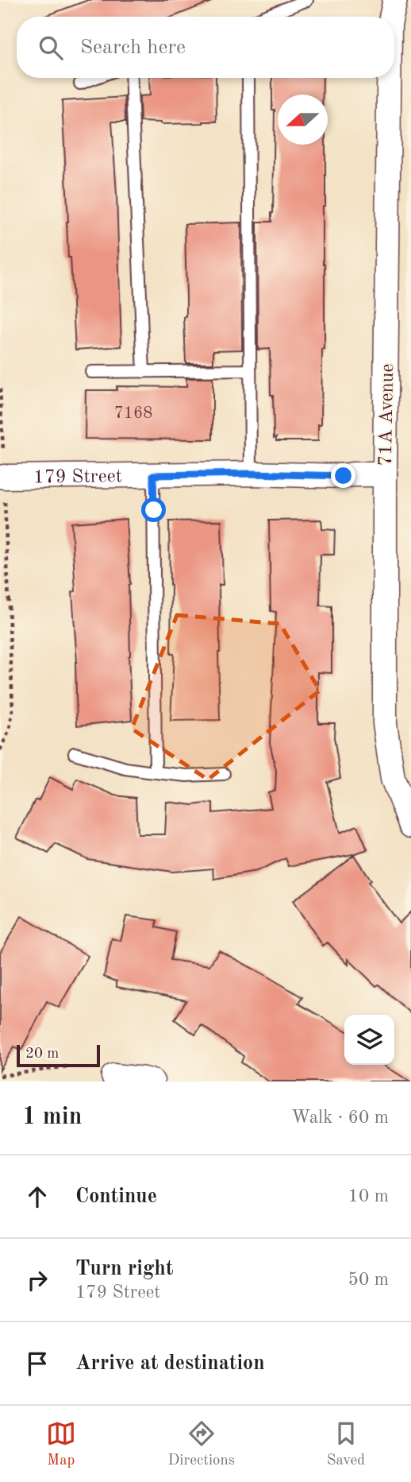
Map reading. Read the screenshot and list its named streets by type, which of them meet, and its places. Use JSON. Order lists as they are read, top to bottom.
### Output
{
  "streets": {
    "street": ["71A Avenue", "179 Street"]
  },
  "crossings": [
    ["71A Avenue", "179 Street"]
  ],
  "house_numbers": ["7168"],
  "scale_bar": "20 m",
  "north": "left",
  "page": {
    "search": "Search here",
    "scale": "20 m",
    "heading": ["1 min", "Walk · 60 m"],
    "list": [
      ["Continue", "10 m"],
      ["Turn right", "179 Street", "50 m"],
      "Arrive at destination"
    ],
    "nav": ["Map", "Directions", "Saved"]
  }
}
